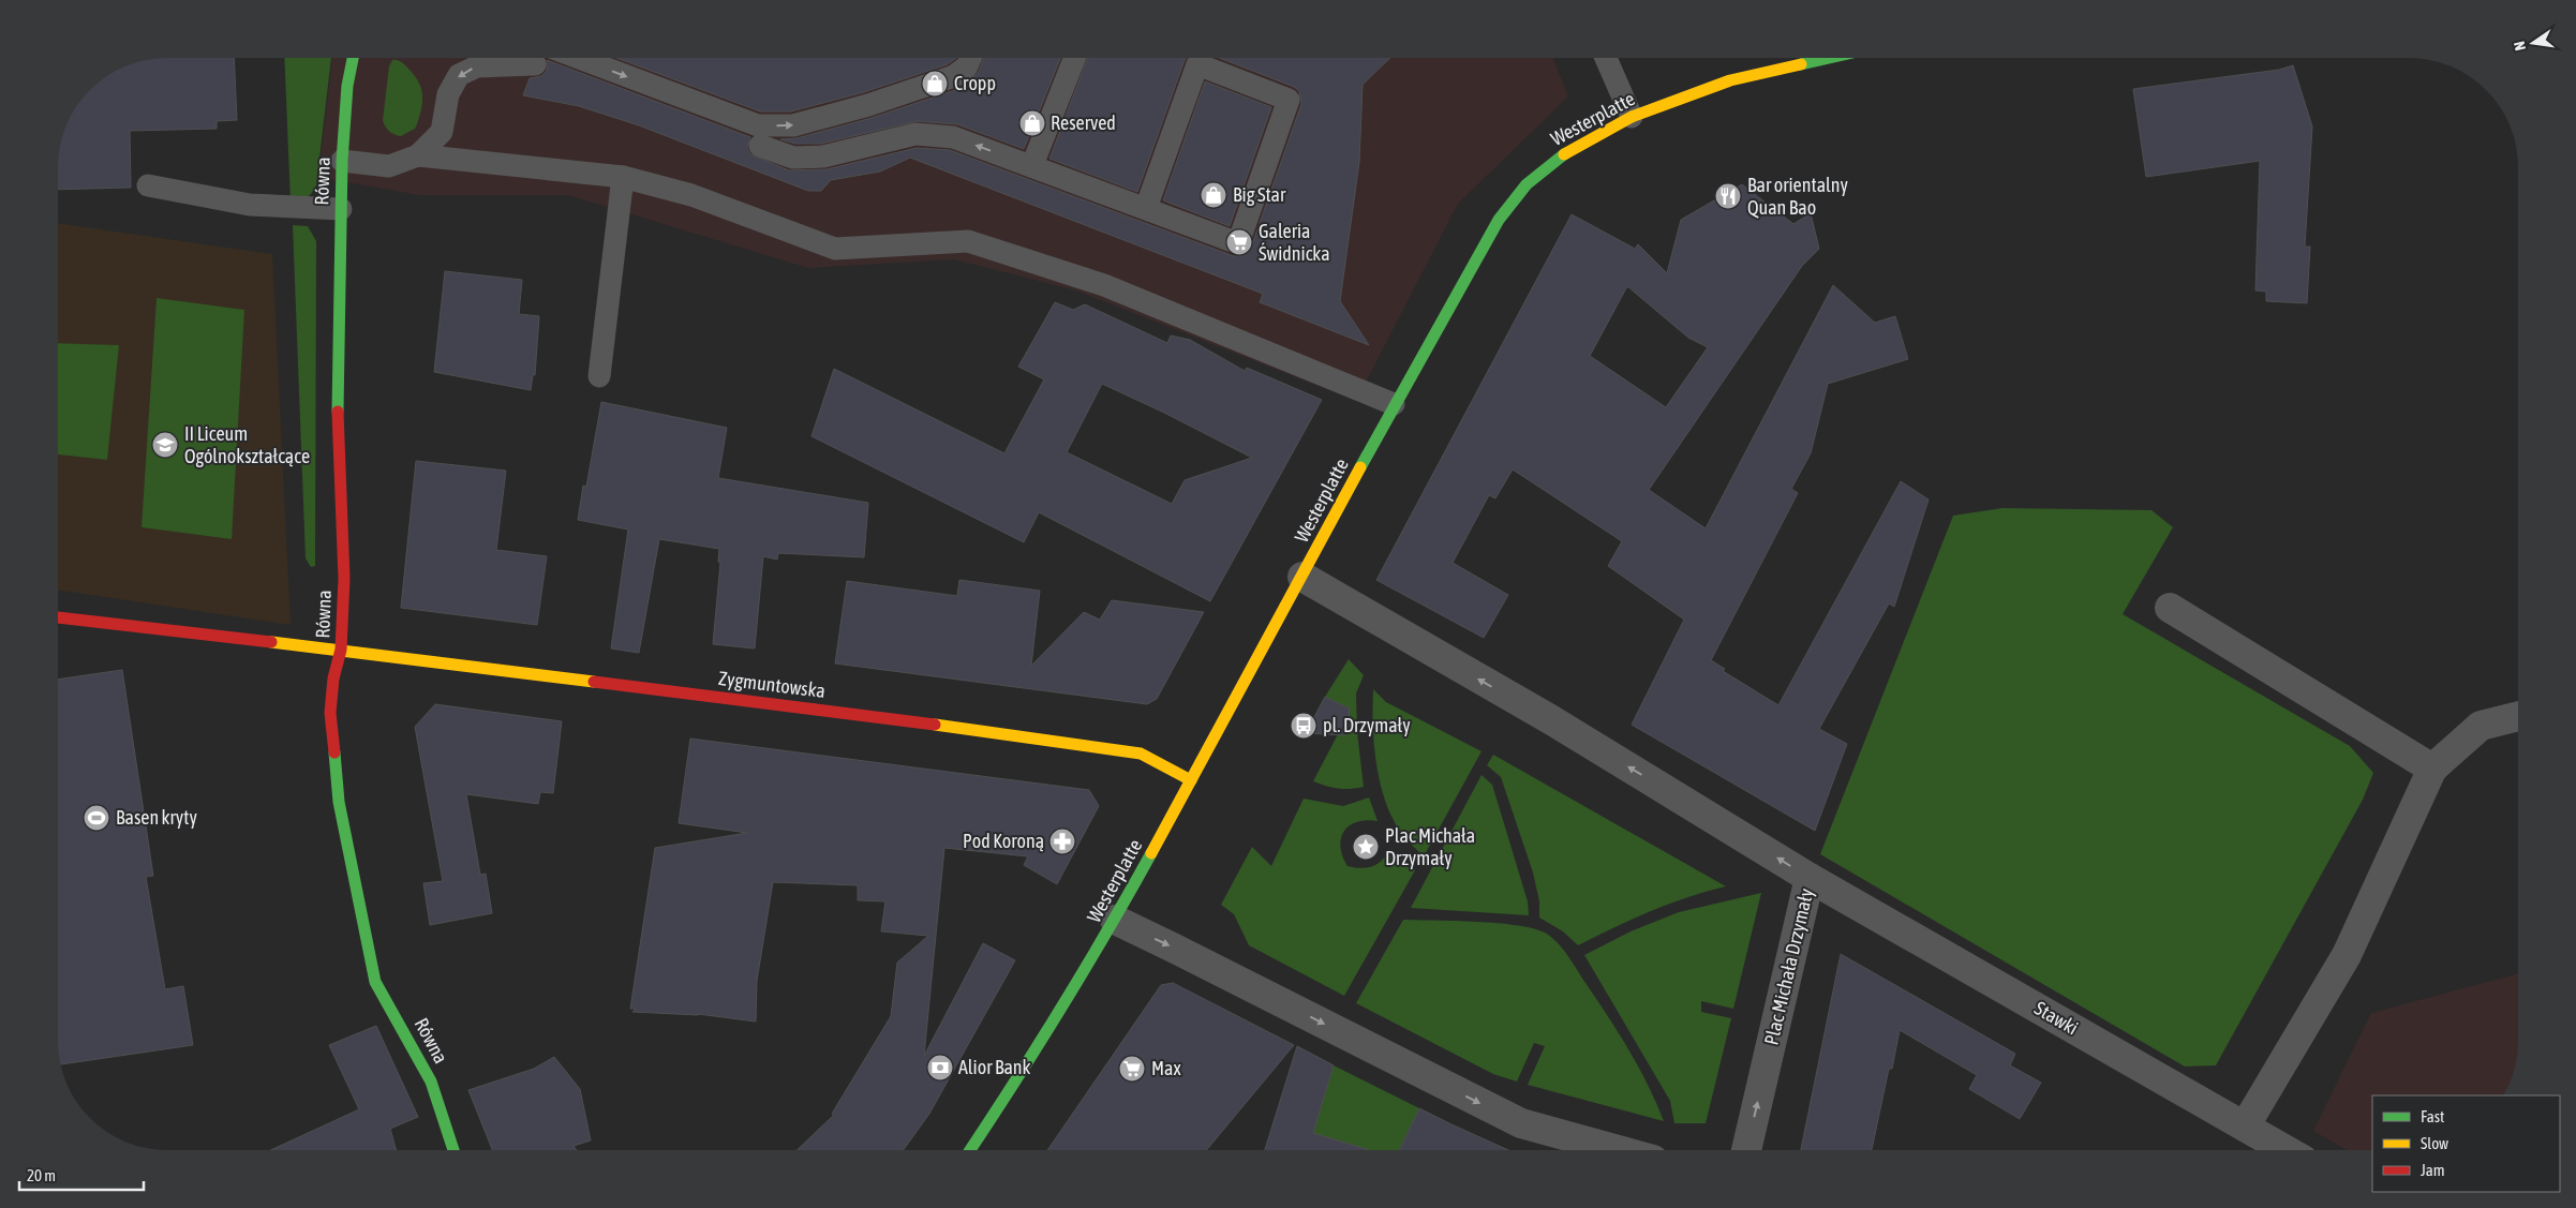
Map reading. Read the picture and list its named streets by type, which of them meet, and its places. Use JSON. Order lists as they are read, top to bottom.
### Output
{
  "streets": {
    "street": [
      "Westerplatte",
      "Równa",
      "Zygmuntowska",
      "Plac Michała Drzymały",
      "Stawki"
    ]
  },
  "crossings": [
    ["Westerplatte", "Zygmuntowska"],
    ["Westerplatte", "Plac Michała Drzymały"],
    ["Równa", "Zygmuntowska"],
    ["Plac Michała Drzymały", "Stawki"]
  ],
  "one_way": ["Plac Michała Drzymały"],
  "places": {
    "shop": ["Cropp", "Reserved", "Big Star"],
    "restaurant": ["Bar orientalny Quan Bao"],
    "supermarket": ["Galeria Świdnicka", "Max"],
    "school or university": ["II Liceum Ogólnokształcące"],
    "bus stop": ["pl. Drzymały"],
    "sports": ["Basen kryty"],
    "pharmacy": ["Pod Koroną"],
    "place": ["Plac Michała Drzymały"],
    "bank": ["Alior Bank"]
  },
  "legend": ["Fast", "Slow", "Jam"],
  "scale_bar": "20 m",
  "north": "left"
}
